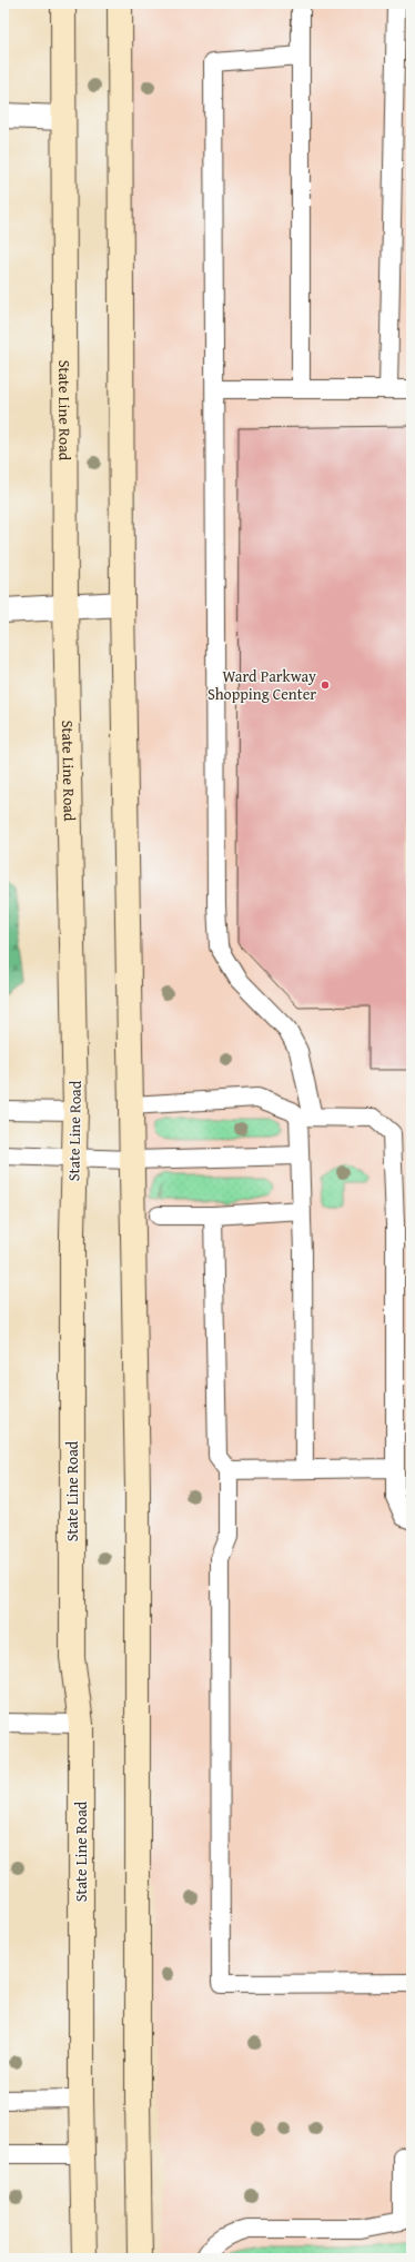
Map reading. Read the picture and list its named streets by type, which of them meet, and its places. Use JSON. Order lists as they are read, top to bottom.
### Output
{
  "streets": {
    "main road": ["State Line Road"]
  },
  "places": ["Ward Parkway Shopping Center"]
}
